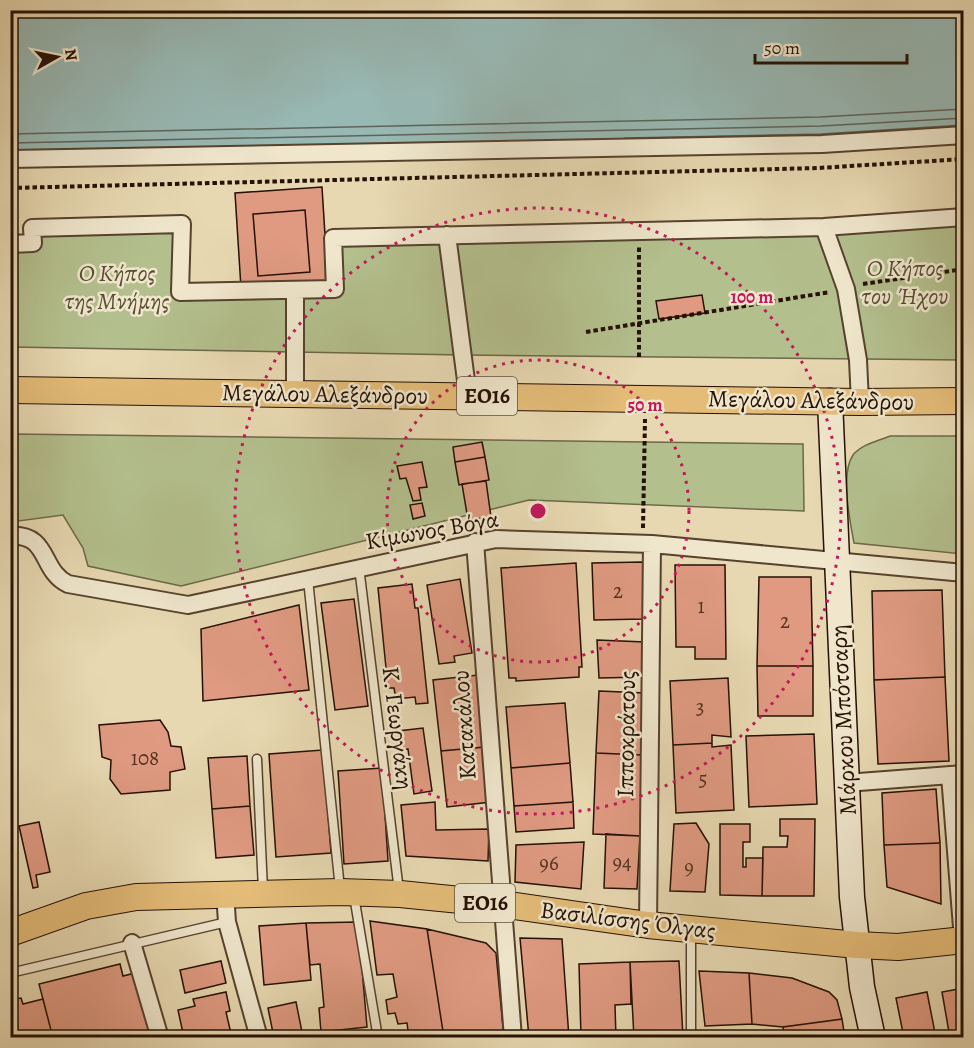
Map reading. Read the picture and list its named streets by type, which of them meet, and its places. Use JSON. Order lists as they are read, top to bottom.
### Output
{
  "streets": {
    "main road": [
      "Μεγάλου Αλεξάνδρου",
      "ΕΟ16",
      "Μάρκου Μπότσαρη",
      "Βασιλίσσης Όλγας"
    ],
    "street": ["Κίμωνος Βόγα", "Κατακάλου", "Ιπποκράτους"],
    "lane": ["Κ. Γεωργάκη"]
  },
  "crossings": [
    ["Μεγάλου Αλεξάνδρου", "Μάρκου Μπότσαρη"],
    ["Κίμωνος Βόγα", "Μάρκου Μπότσαρη"],
    ["Κίμωνος Βόγα", "Κατακάλου"],
    ["Κίμωνος Βόγα", "Κ. Γεωργάκη"],
    ["Κίμωνος Βόγα", "Ιπποκράτους"],
    ["Μάρκου Μπότσαρη", "Βασιλίσσης Όλγας"],
    ["Κατακάλου", "Βασιλίσσης Όλγας"],
    ["Κ. Γεωργάκη", "Βασιλίσσης Όλγας"],
    ["Ιπποκράτους", "Βασιλίσσης Όλγας"]
  ],
  "parks": ["Ο Κήπος του Ήχου", "Ο Κήπος της Μνήμης"],
  "house_numbers": [
    "2",
    "1",
    "2",
    "3",
    "108",
    "5",
    "94",
    "96",
    "9"
  ],
  "scale_bar": "50 m",
  "north": "right",
  "rings": ["100 m", "50 m"]
}
